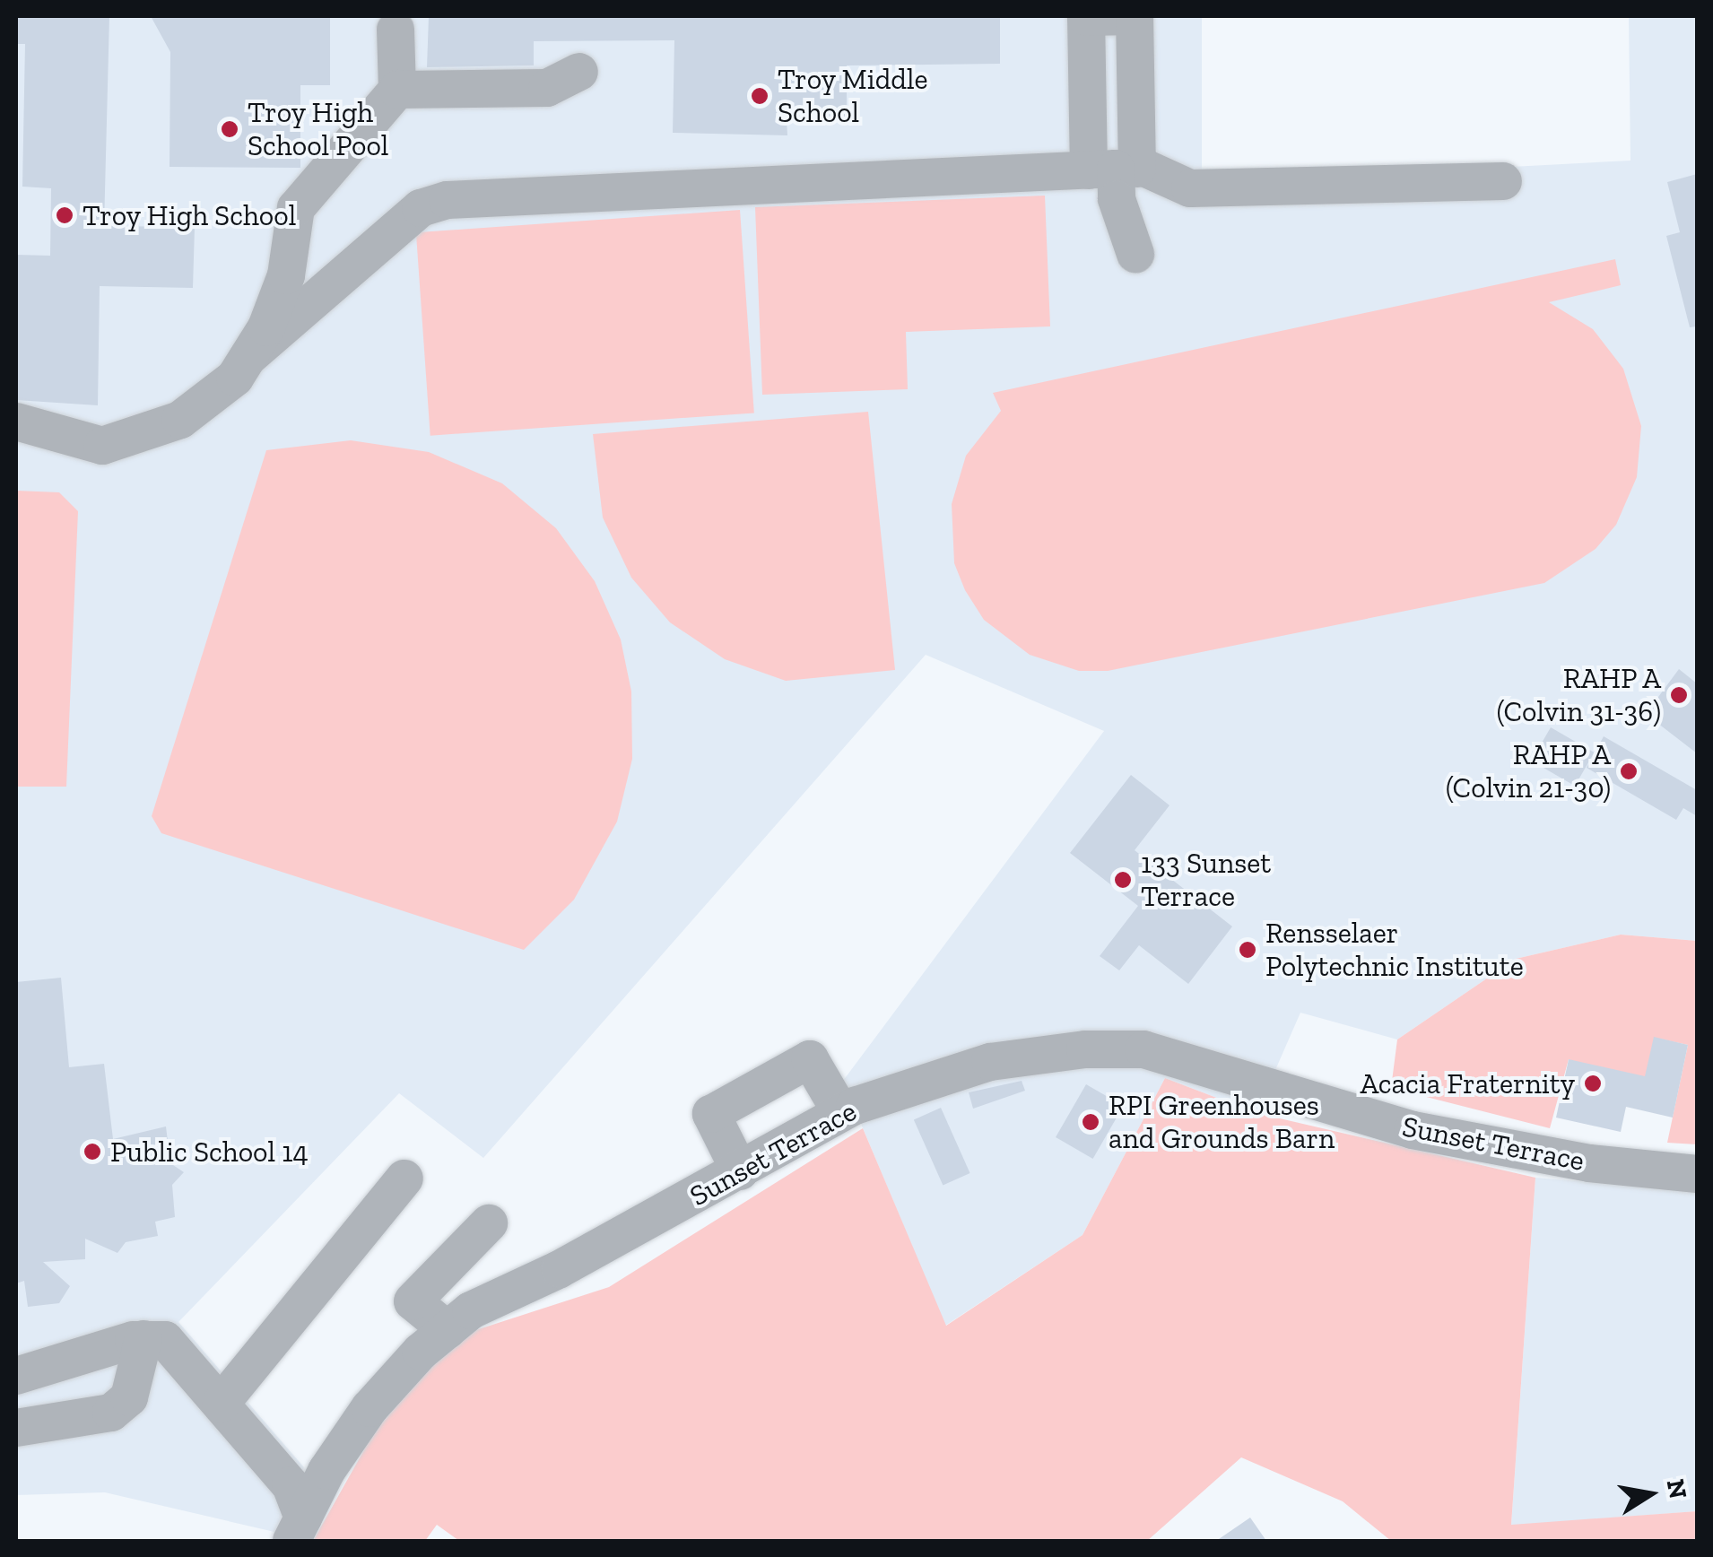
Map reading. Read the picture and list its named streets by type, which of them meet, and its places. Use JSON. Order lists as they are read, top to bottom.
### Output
{
  "streets": {
    "street": ["Sunset Terrace"]
  },
  "places": [
    "Troy Middle School",
    "Troy High School Pool",
    "Troy High School",
    "RAHP A (Colvin 31-36)",
    "RAHP A (Colvin 21-30)",
    "133 Sunset Terrace",
    "Rensselaer Polytechnic Institute",
    "Acacia Fraternity",
    "RPI Greenhouses and Grounds Barn",
    "Public School 14"
  ],
  "north": "right"
}
